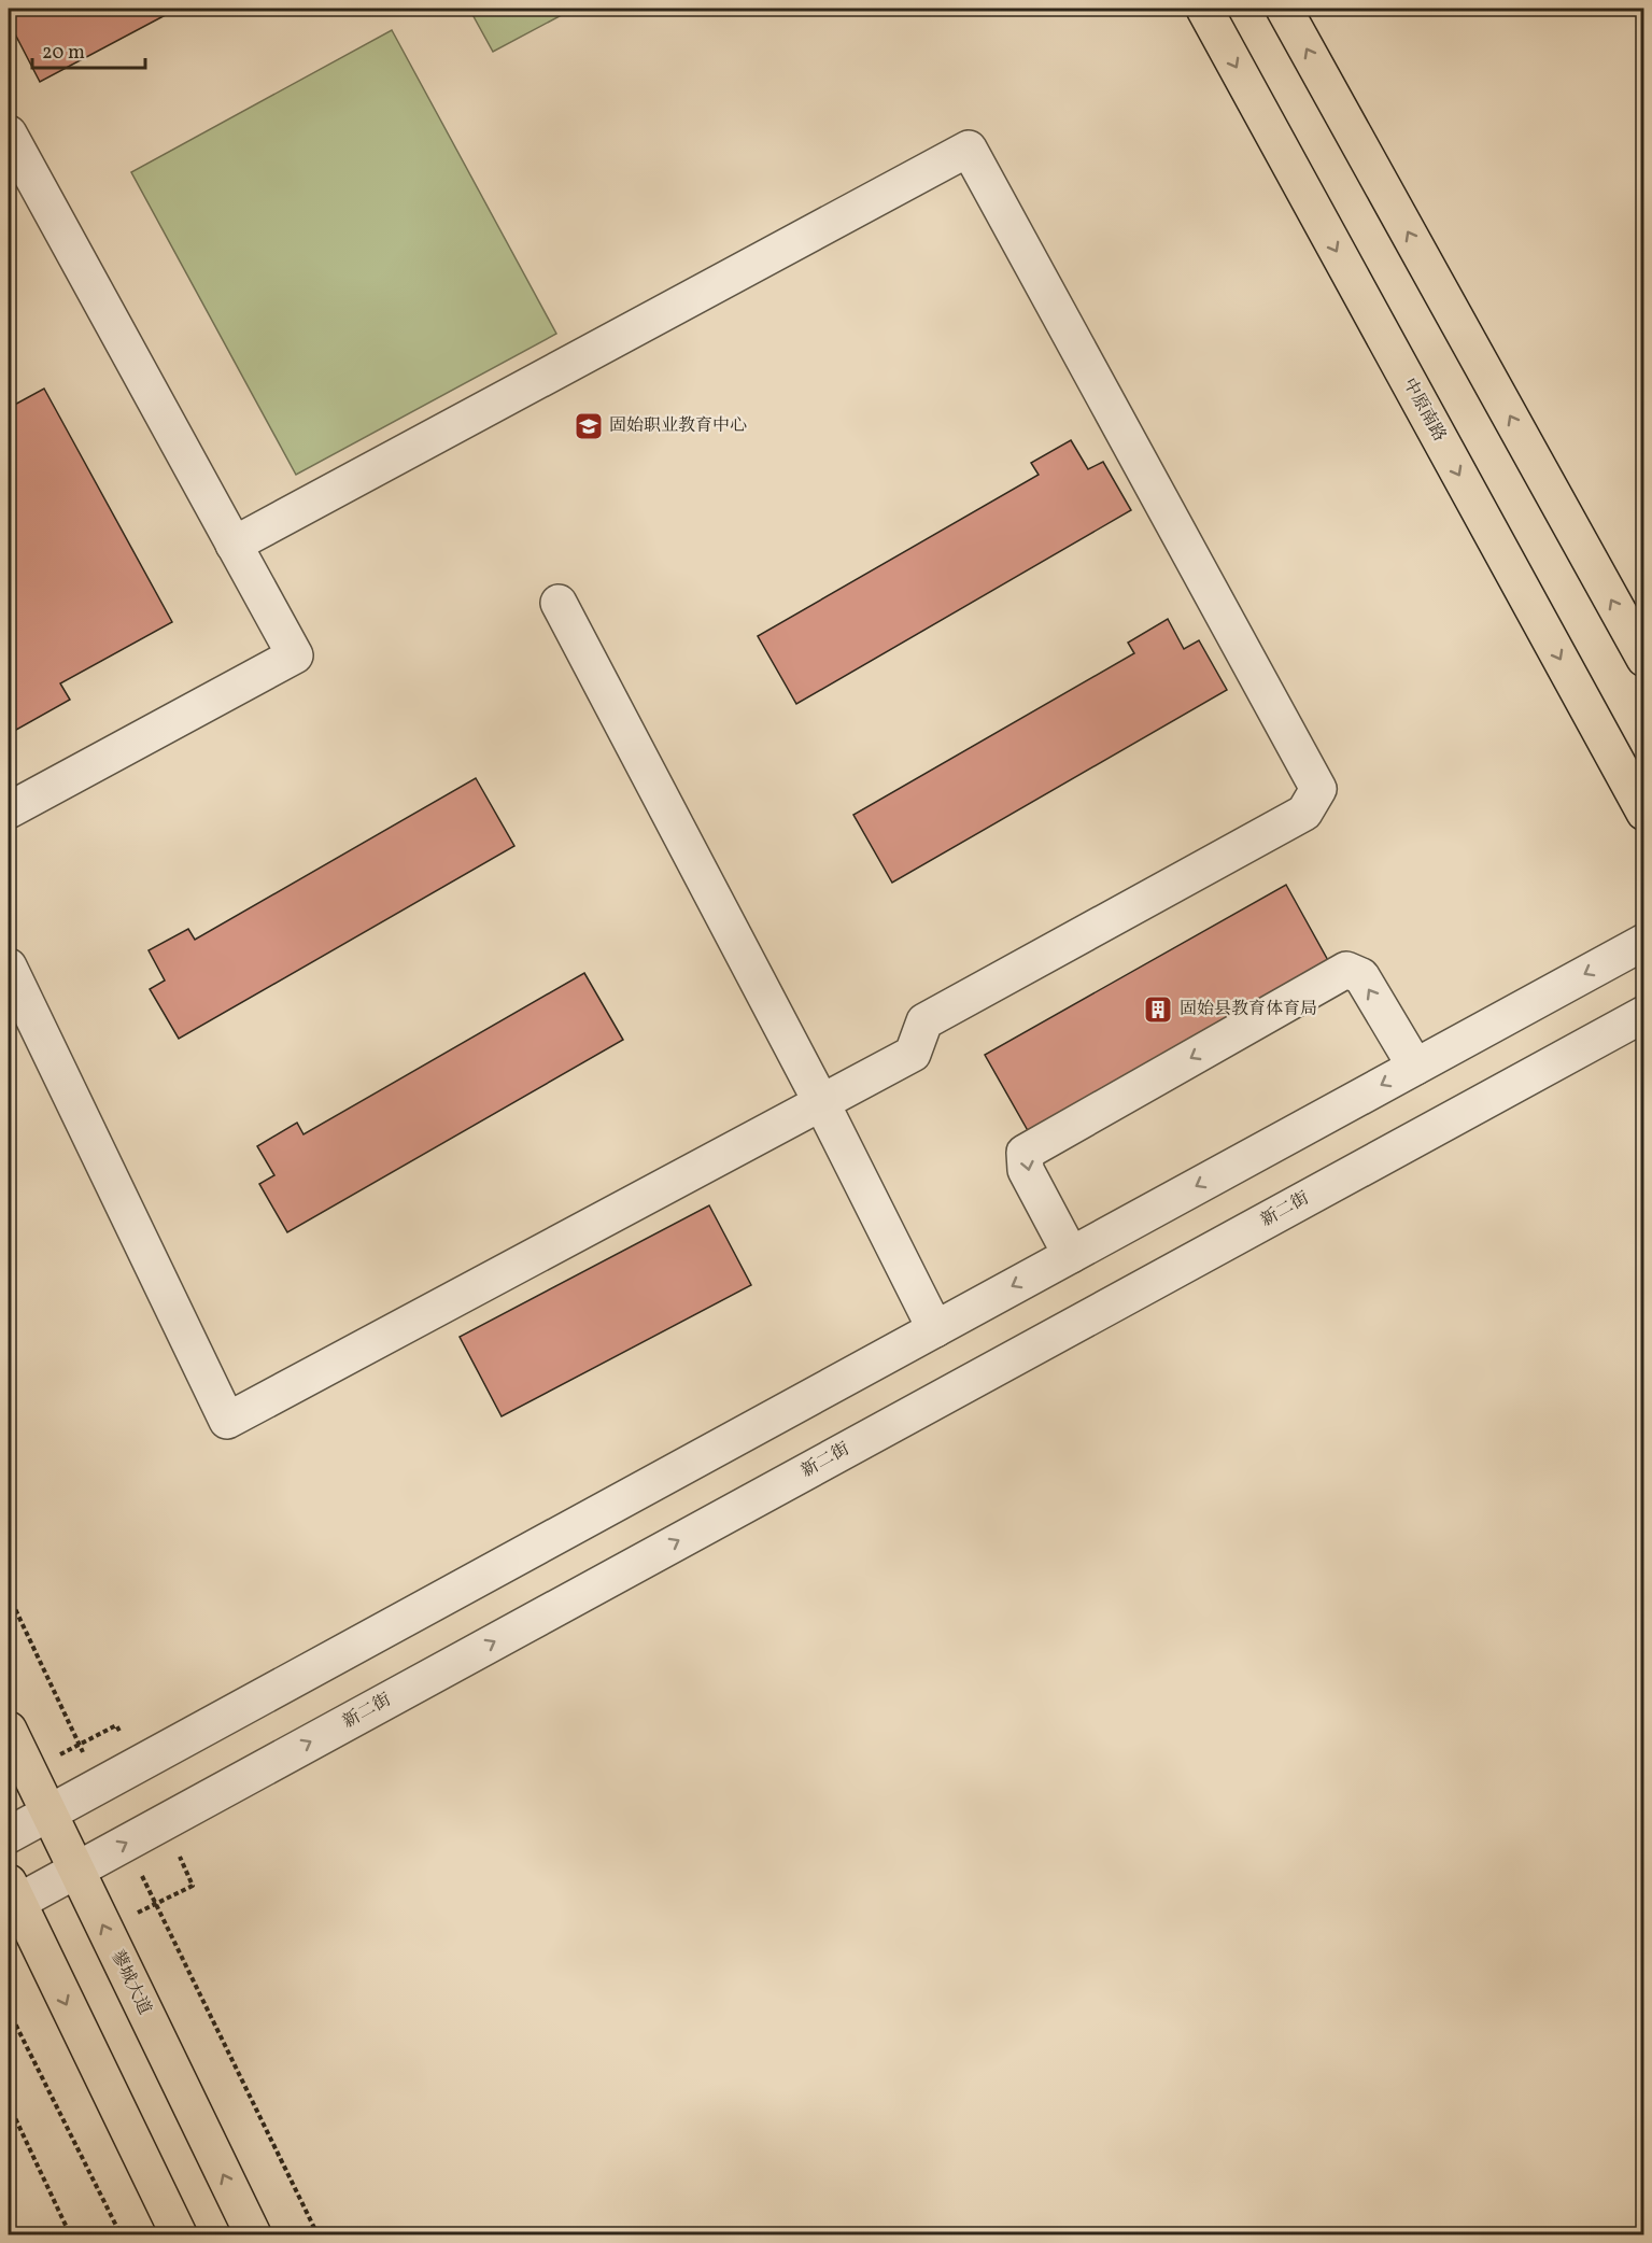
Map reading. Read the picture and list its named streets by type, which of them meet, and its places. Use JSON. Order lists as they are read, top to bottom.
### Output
{
  "streets": {
    "main road": ["中原南路", "蓼城大道"],
    "street": ["新二街"]
  },
  "crossings": [
    ["新二街", "蓼城大道"]
  ],
  "places": {
    "school or university": ["固始职业教育中心"],
    "building": ["固始县教育体育局"]
  },
  "scale_bar": "20 m"
}
